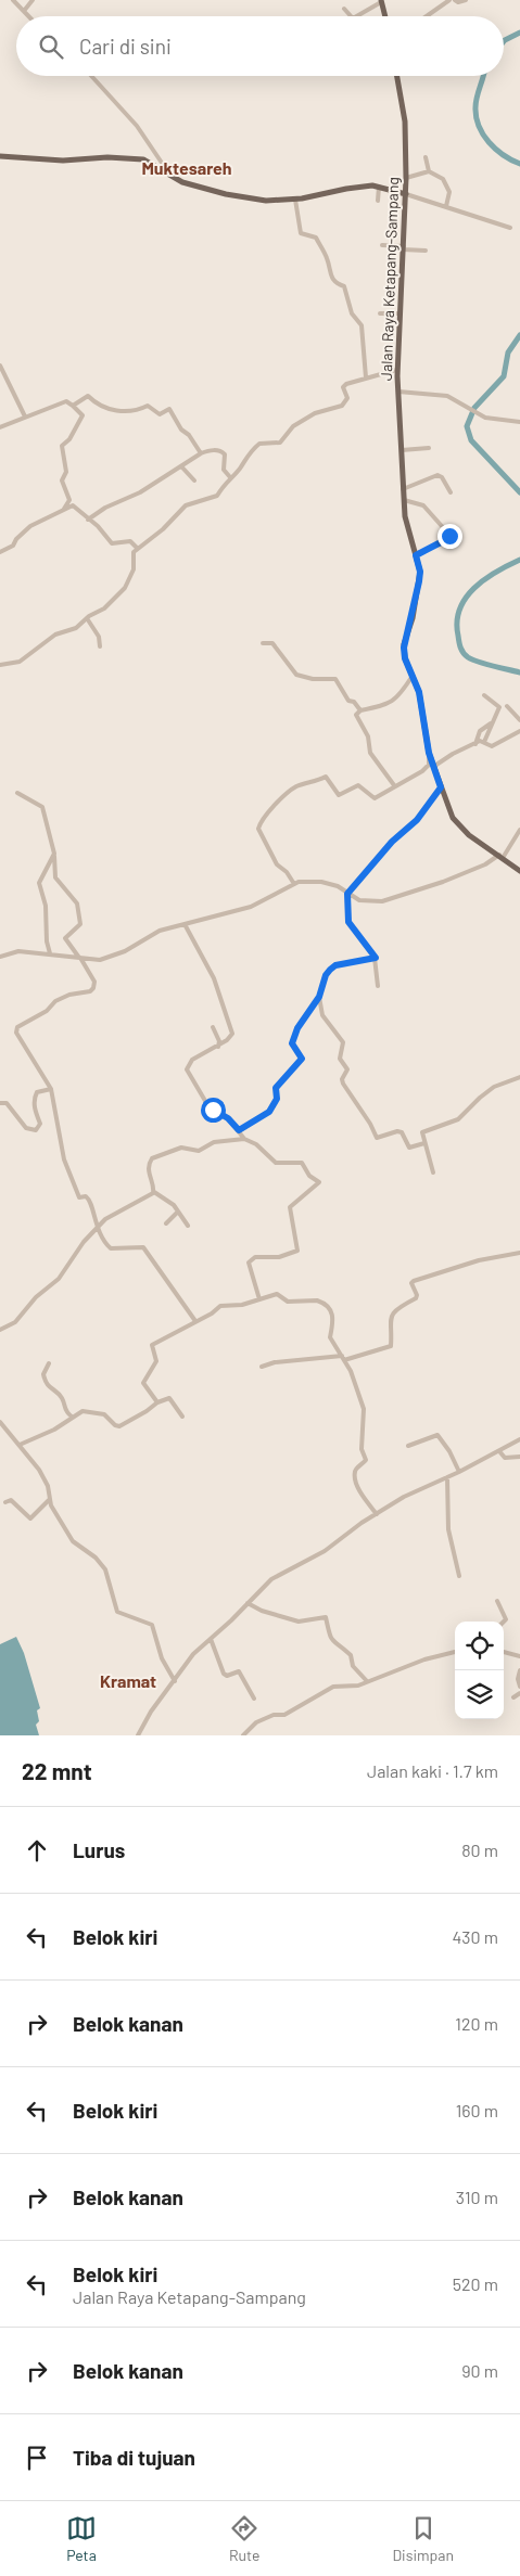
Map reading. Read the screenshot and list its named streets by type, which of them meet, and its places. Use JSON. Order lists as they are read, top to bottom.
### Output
{
  "streets": {
    "main road": ["Jalan Raya Ketapang-Sampang"]
  },
  "districts": ["Muktesareh", "Kramat"],
  "page": {
    "search": "Cari di sini",
    "heading": ["22 mnt", "Jalan kaki · 1.7 km"],
    "list": [
      ["Lurus", "80 m"],
      ["Belok kiri", "430 m"],
      ["Belok kanan", "120 m"],
      ["Belok kiri", "160 m"],
      ["Belok kanan", "310 m"],
      ["Belok kiri", "Jalan Raya Ketapang-Sampang", "520 m"],
      ["Belok kanan", "90 m"],
      "Tiba di tujuan"
    ],
    "nav": ["Peta", "Rute", "Disimpan"]
  }
}
